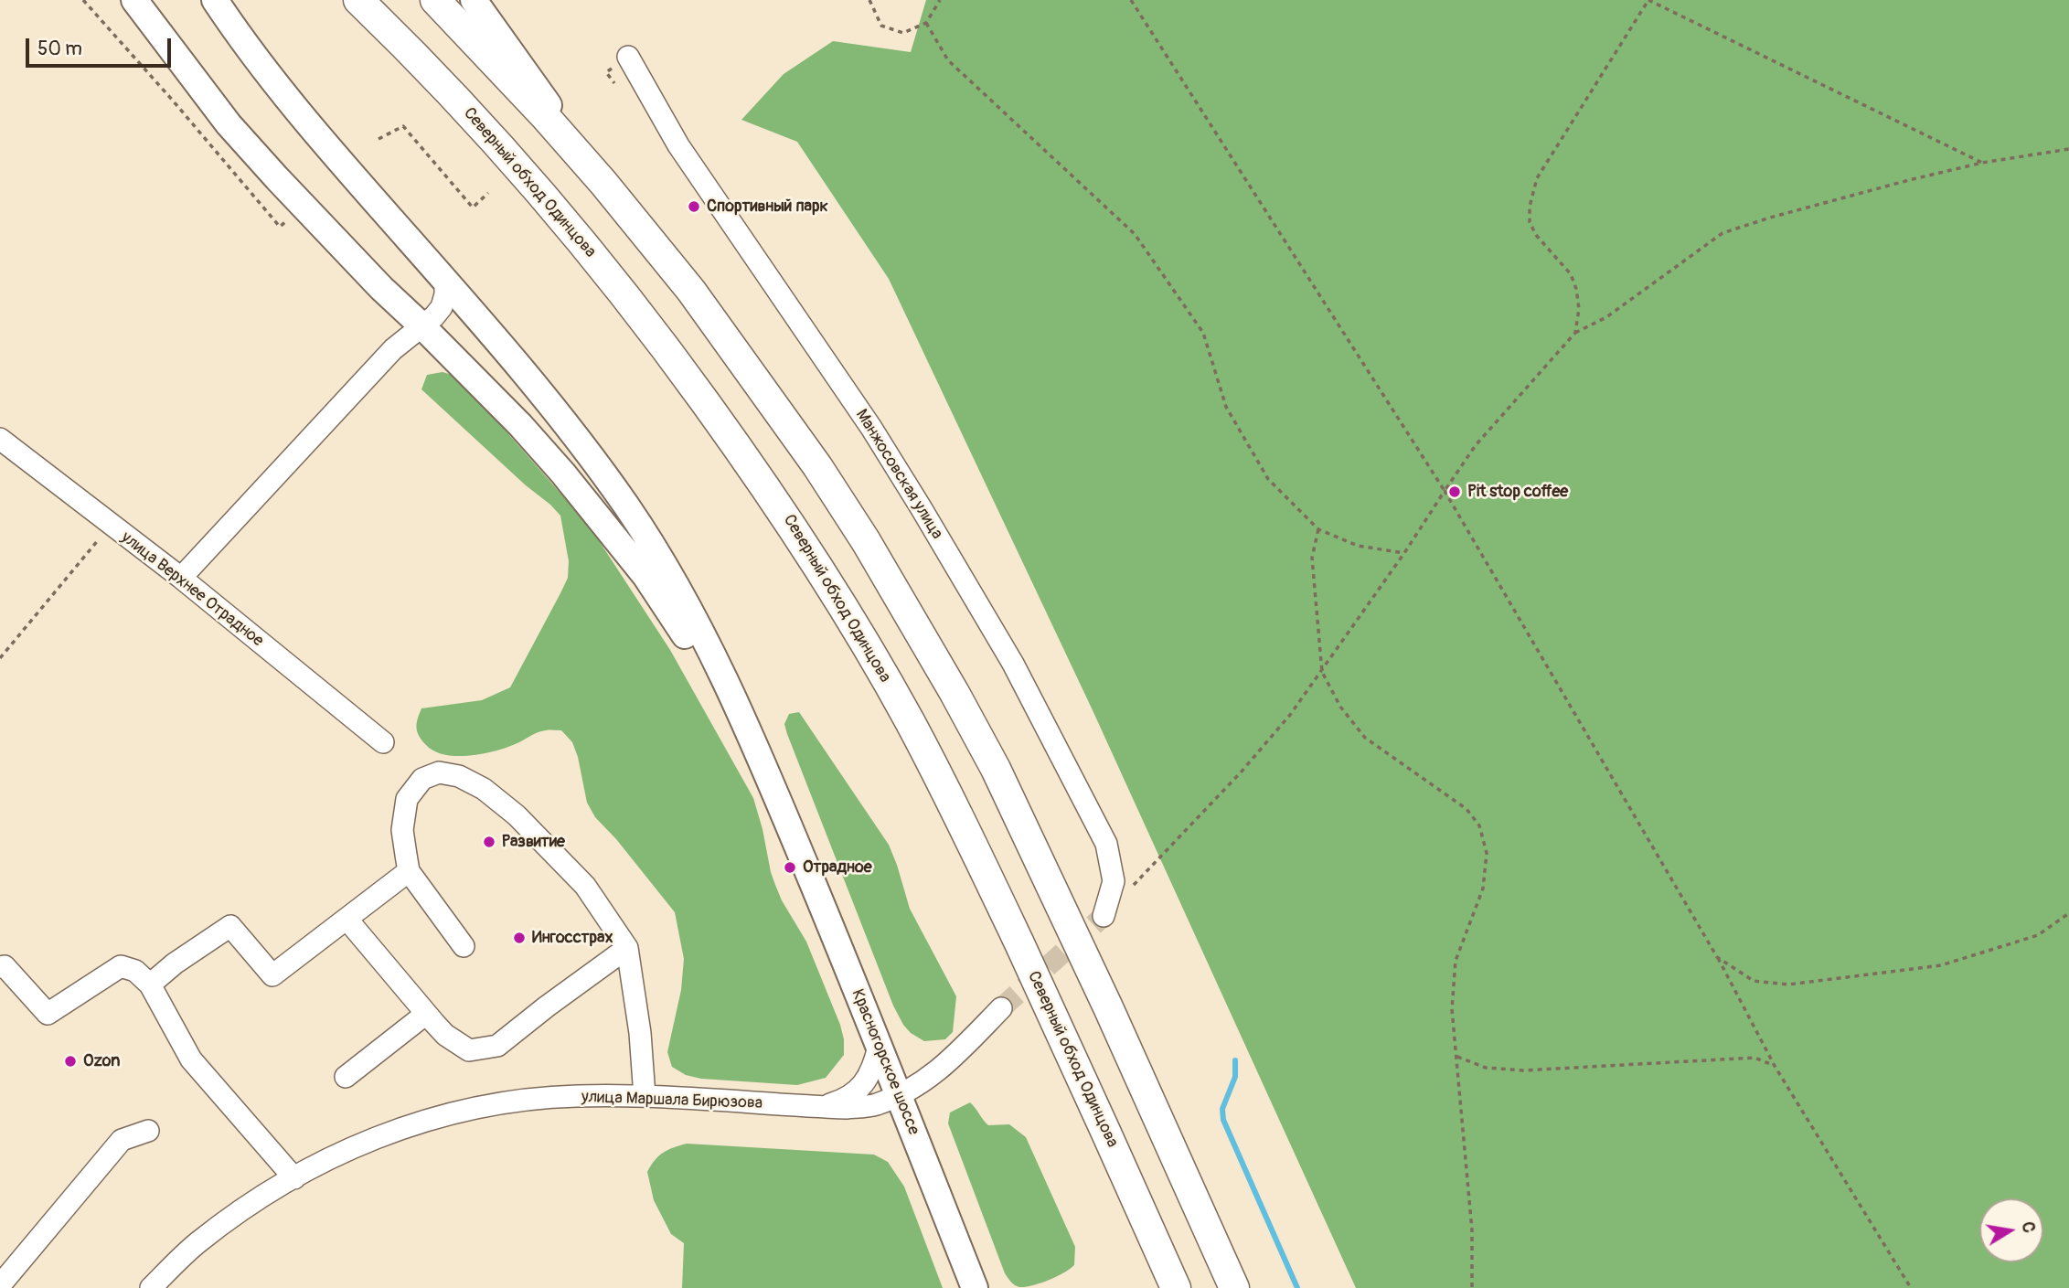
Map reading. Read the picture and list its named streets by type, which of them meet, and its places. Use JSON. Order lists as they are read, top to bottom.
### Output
{
  "streets": {
    "highway": ["Северный обход Одинцова"],
    "main road": ["Красногорское шоссе"],
    "street": ["Манжосовская улица", "улица Верхнее Отрадное", "улица Маршала Бирюзова"]
  },
  "crossings": [
    ["Красногорское шоссе", "улица Маршала Бирюзова"]
  ],
  "places": [
    "Спортивный парк",
    "Pit stop coffee",
    "Развитие",
    "Отрадное",
    "Ингосстрах",
    "Ozon"
  ],
  "scale_bar": "50 m",
  "north": "right"
}
